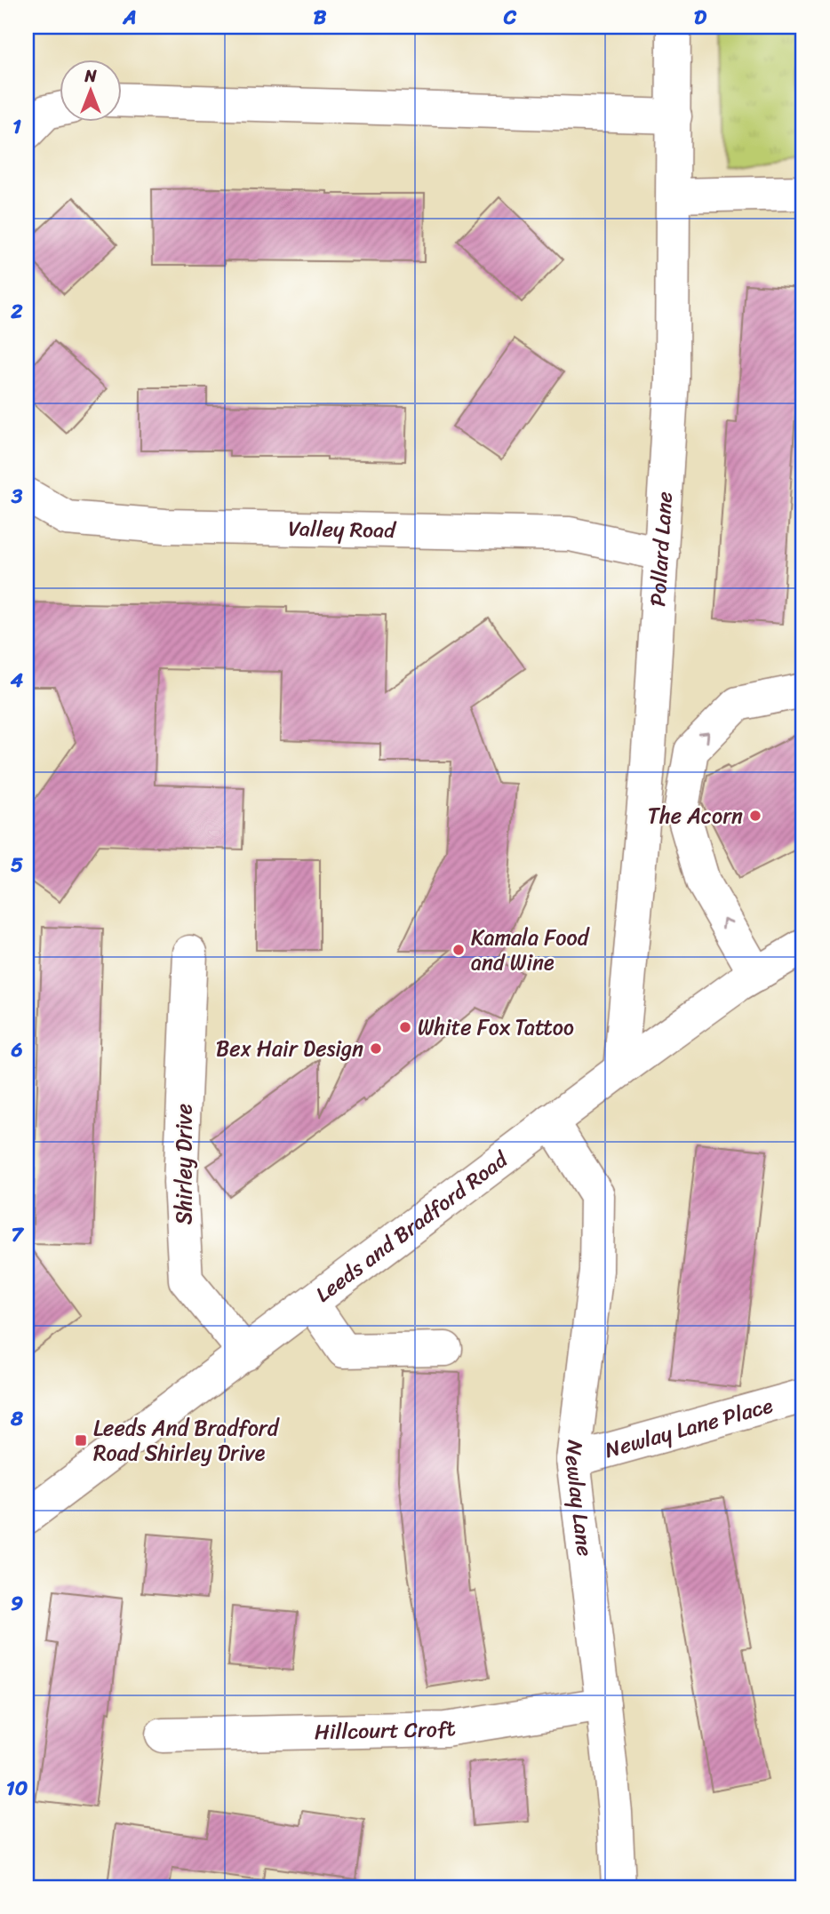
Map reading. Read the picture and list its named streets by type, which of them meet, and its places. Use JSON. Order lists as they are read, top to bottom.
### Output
{
  "streets": {
    "street": [
      "Valley Road",
      "Pollard Lane",
      "Shirley Drive",
      "Leeds and Bradford Road",
      "Newlay Lane Place",
      "Newlay Lane",
      "Hillcourt Croft"
    ]
  },
  "crossings": [
    ["Valley Road", "Pollard Lane"],
    ["Pollard Lane", "Leeds and Bradford Road"],
    ["Shirley Drive", "Leeds and Bradford Road"],
    ["Leeds and Bradford Road", "Newlay Lane"],
    ["Newlay Lane Place", "Newlay Lane"],
    ["Newlay Lane", "Hillcourt Croft"]
  ],
  "places": {
    "other": [
      "The Acorn",
      "Kamala Food and Wine",
      "White Fox Tattoo",
      "Bex Hair Design"
    ],
    "transit": ["Leeds And Bradford Road Shirley Drive"]
  },
  "north": "top",
  "grid": {
    "columns": [
      "A",
      "B",
      "C",
      "D"
    ],
    "rows": [
      "1",
      "2",
      "3",
      "4",
      "5",
      "6",
      "7",
      "8",
      "9",
      "10"
    ]
  }
}
